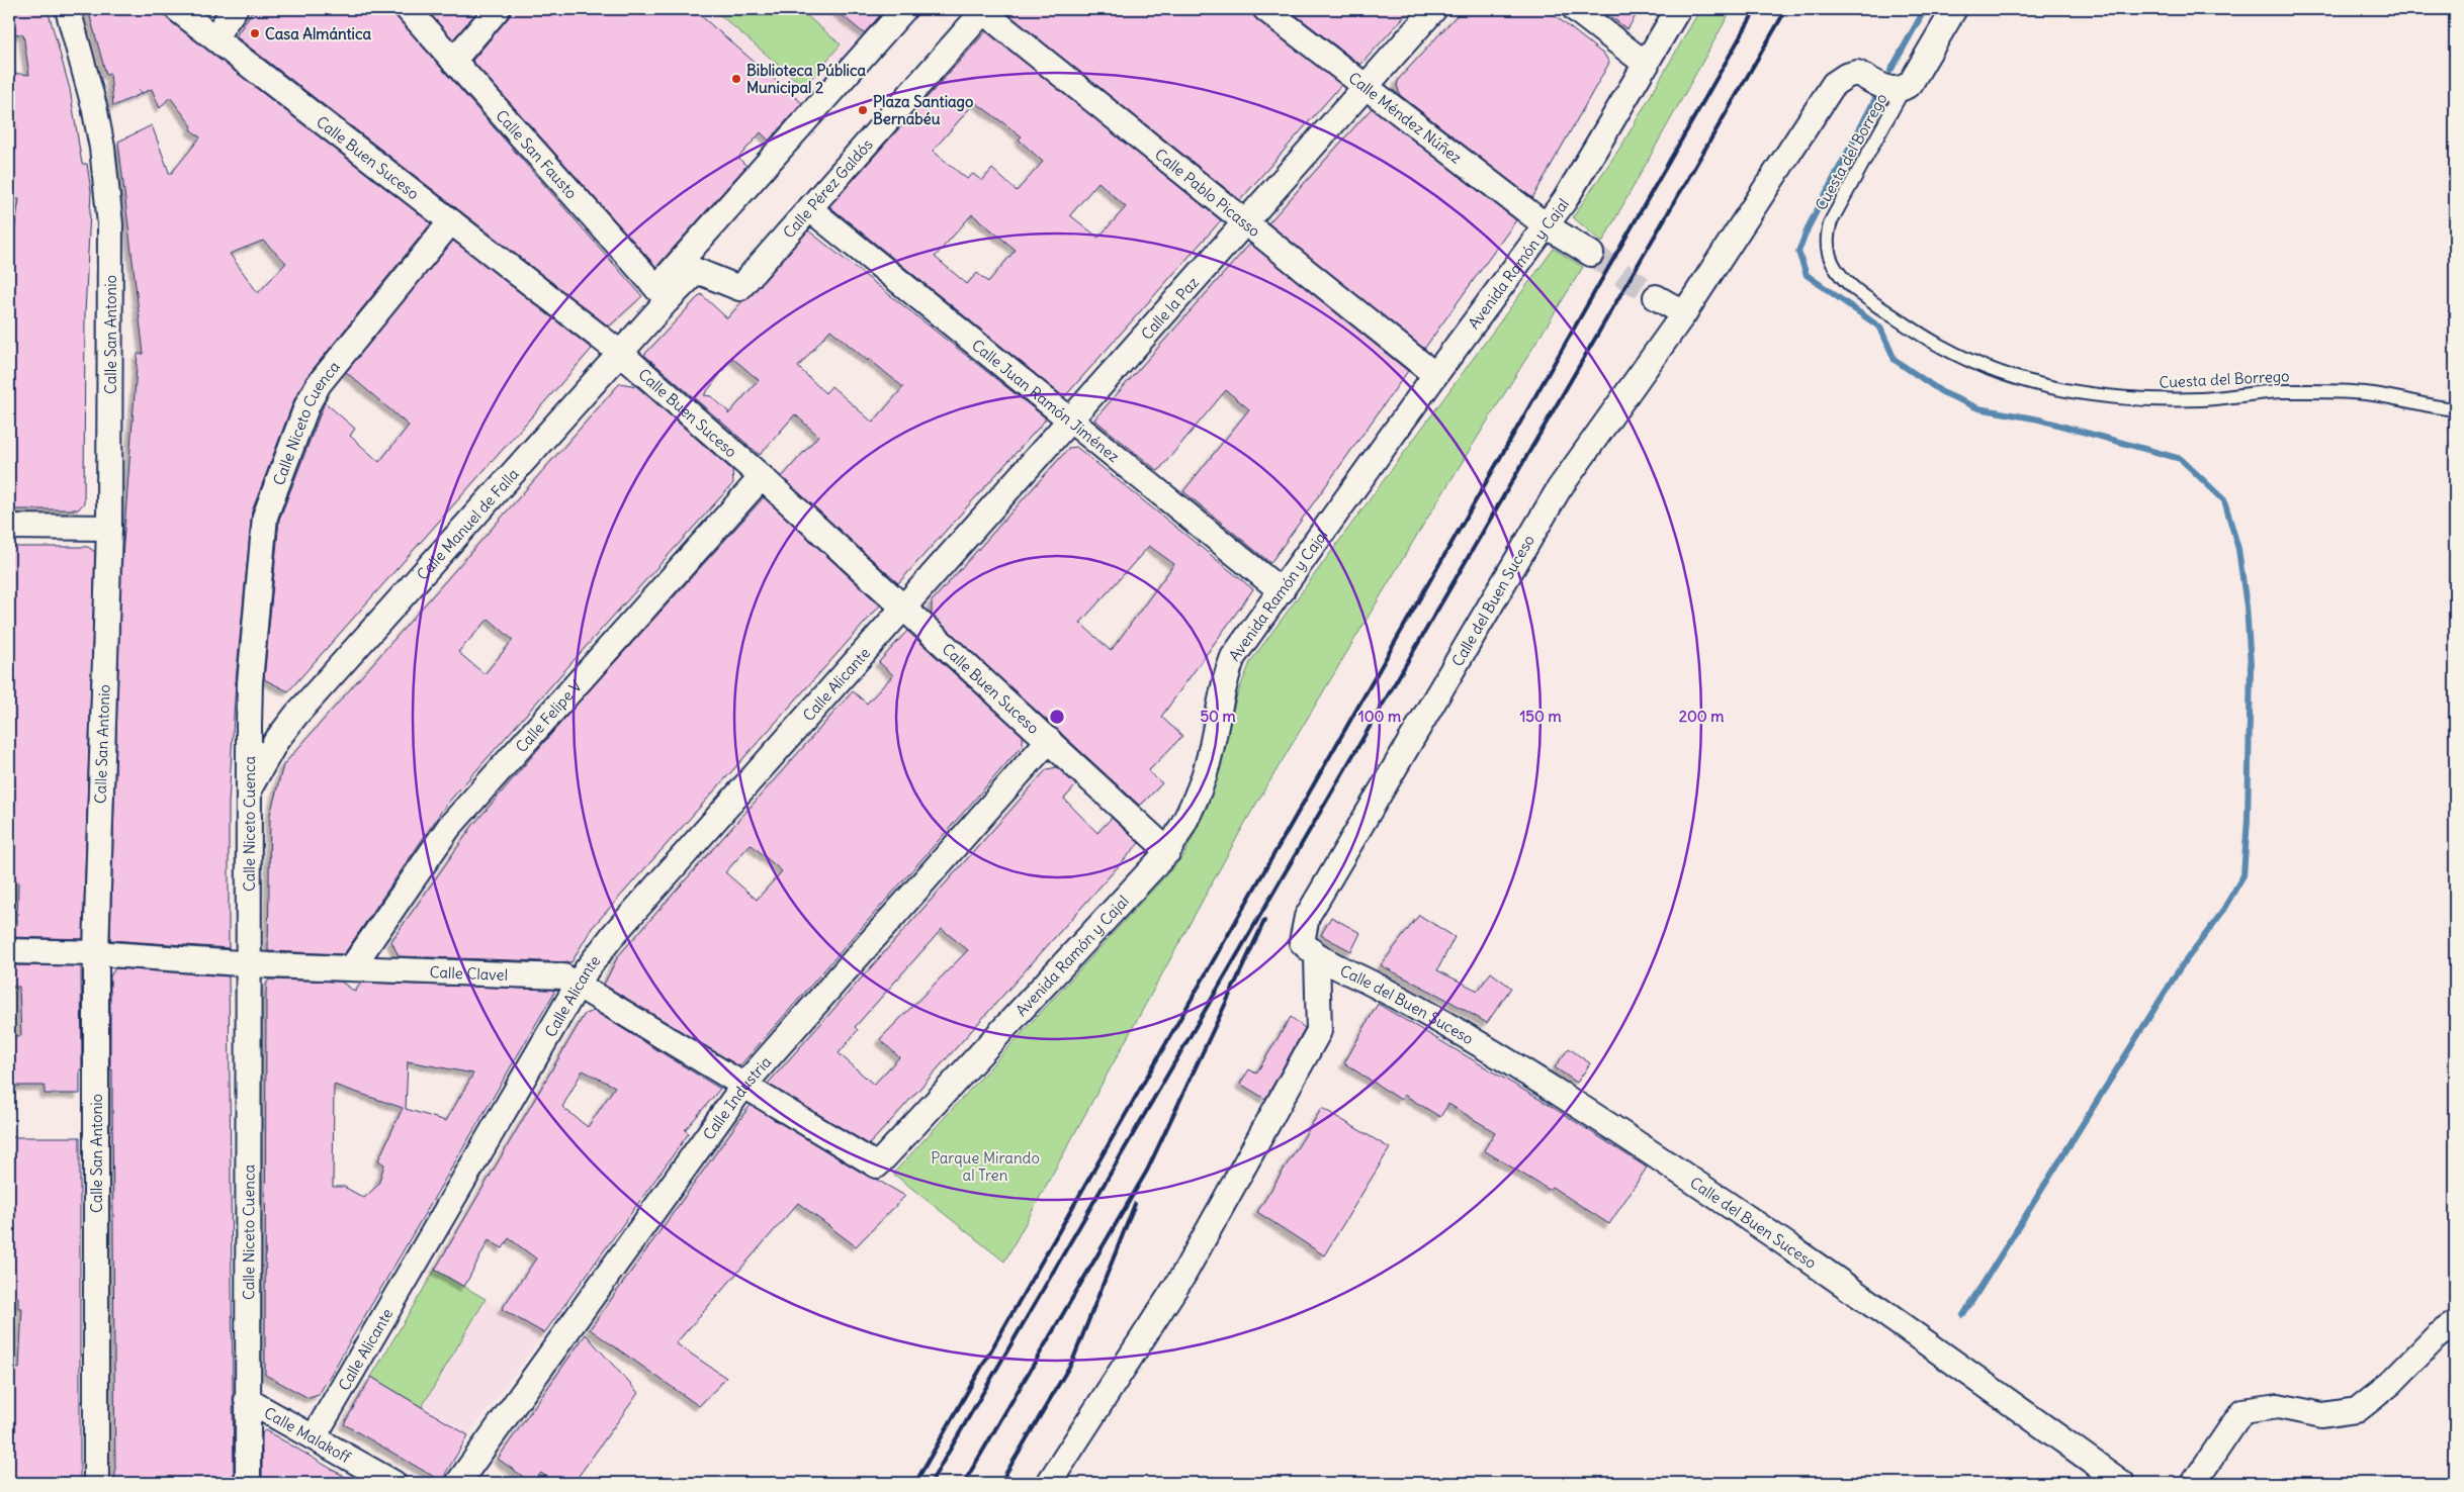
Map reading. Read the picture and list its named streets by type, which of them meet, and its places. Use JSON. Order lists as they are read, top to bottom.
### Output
{
  "streets": {
    "street": [
      "Calle Méndez Núñez",
      "Calle San Fausto",
      "Calle Buen Suceso",
      "Calle Pérez Galdós",
      "Calle Pablo Picasso",
      "Avenida Ramón y Cajal",
      "Calle la Paz",
      "Calle San Antonio",
      "Calle Juan Ramón Jiménez",
      "Calle Niceto Cuenca",
      "Calle Manuel de Falla",
      "Calle del Buen Suceso",
      "Calle Alicante",
      "Calle Felipe V",
      "Calle Clavel",
      "Calle Industria",
      "Calle Malakoff"
    ],
    "lane": ["Cuesta del Borrego"]
  },
  "crossings": [
    ["Calle Méndez Núñez", "Avenida Ramón y Cajal"],
    ["Calle Méndez Núñez", "Calle la Paz"],
    ["Calle San Fausto", "Calle Manuel de Falla"],
    ["Calle Buen Suceso", "Avenida Ramón y Cajal"],
    ["Calle Buen Suceso", "Calle la Paz"],
    ["Calle Buen Suceso", "Calle Niceto Cuenca"],
    ["Calle Buen Suceso", "Calle Manuel de Falla"],
    ["Calle Buen Suceso", "Calle Alicante"],
    ["Calle Buen Suceso", "Calle Felipe V"],
    ["Calle Buen Suceso", "Calle Industria"],
    ["Calle Pérez Galdós", "Calle Pablo Picasso"],
    ["Calle Pérez Galdós", "Calle Juan Ramón Jiménez"],
    ["Calle Pérez Galdós", "Calle Manuel de Falla"],
    ["Calle Pablo Picasso", "Avenida Ramón y Cajal"],
    ["Calle Pablo Picasso", "Calle la Paz"],
    ["Avenida Ramón y Cajal", "Calle Juan Ramón Jiménez"],
    ["Avenida Ramón y Cajal", "Calle Clavel"],
    ["Calle la Paz", "Calle Juan Ramón Jiménez"],
    ["Calle la Paz", "Calle Alicante"],
    ["Calle San Antonio", "Calle Clavel"],
    ["Calle Niceto Cuenca", "Calle Manuel de Falla"],
    ["Calle Niceto Cuenca", "Calle Clavel"],
    ["Calle Niceto Cuenca", "Calle Malakoff"],
    ["Calle Alicante", "Calle Clavel"],
    ["Calle Alicante", "Calle Malakoff"],
    ["Calle Felipe V", "Calle Clavel"],
    ["Calle Clavel", "Calle Industria"]
  ],
  "parks": ["Parque Mirando al Tren"],
  "places": ["Casa Almántica", "Biblioteca Pública Municipal 2", "Plaza Santiago Bernabéu"],
  "rings": [
    "50 m",
    "100 m",
    "150 m",
    "200 m"
  ]
}
